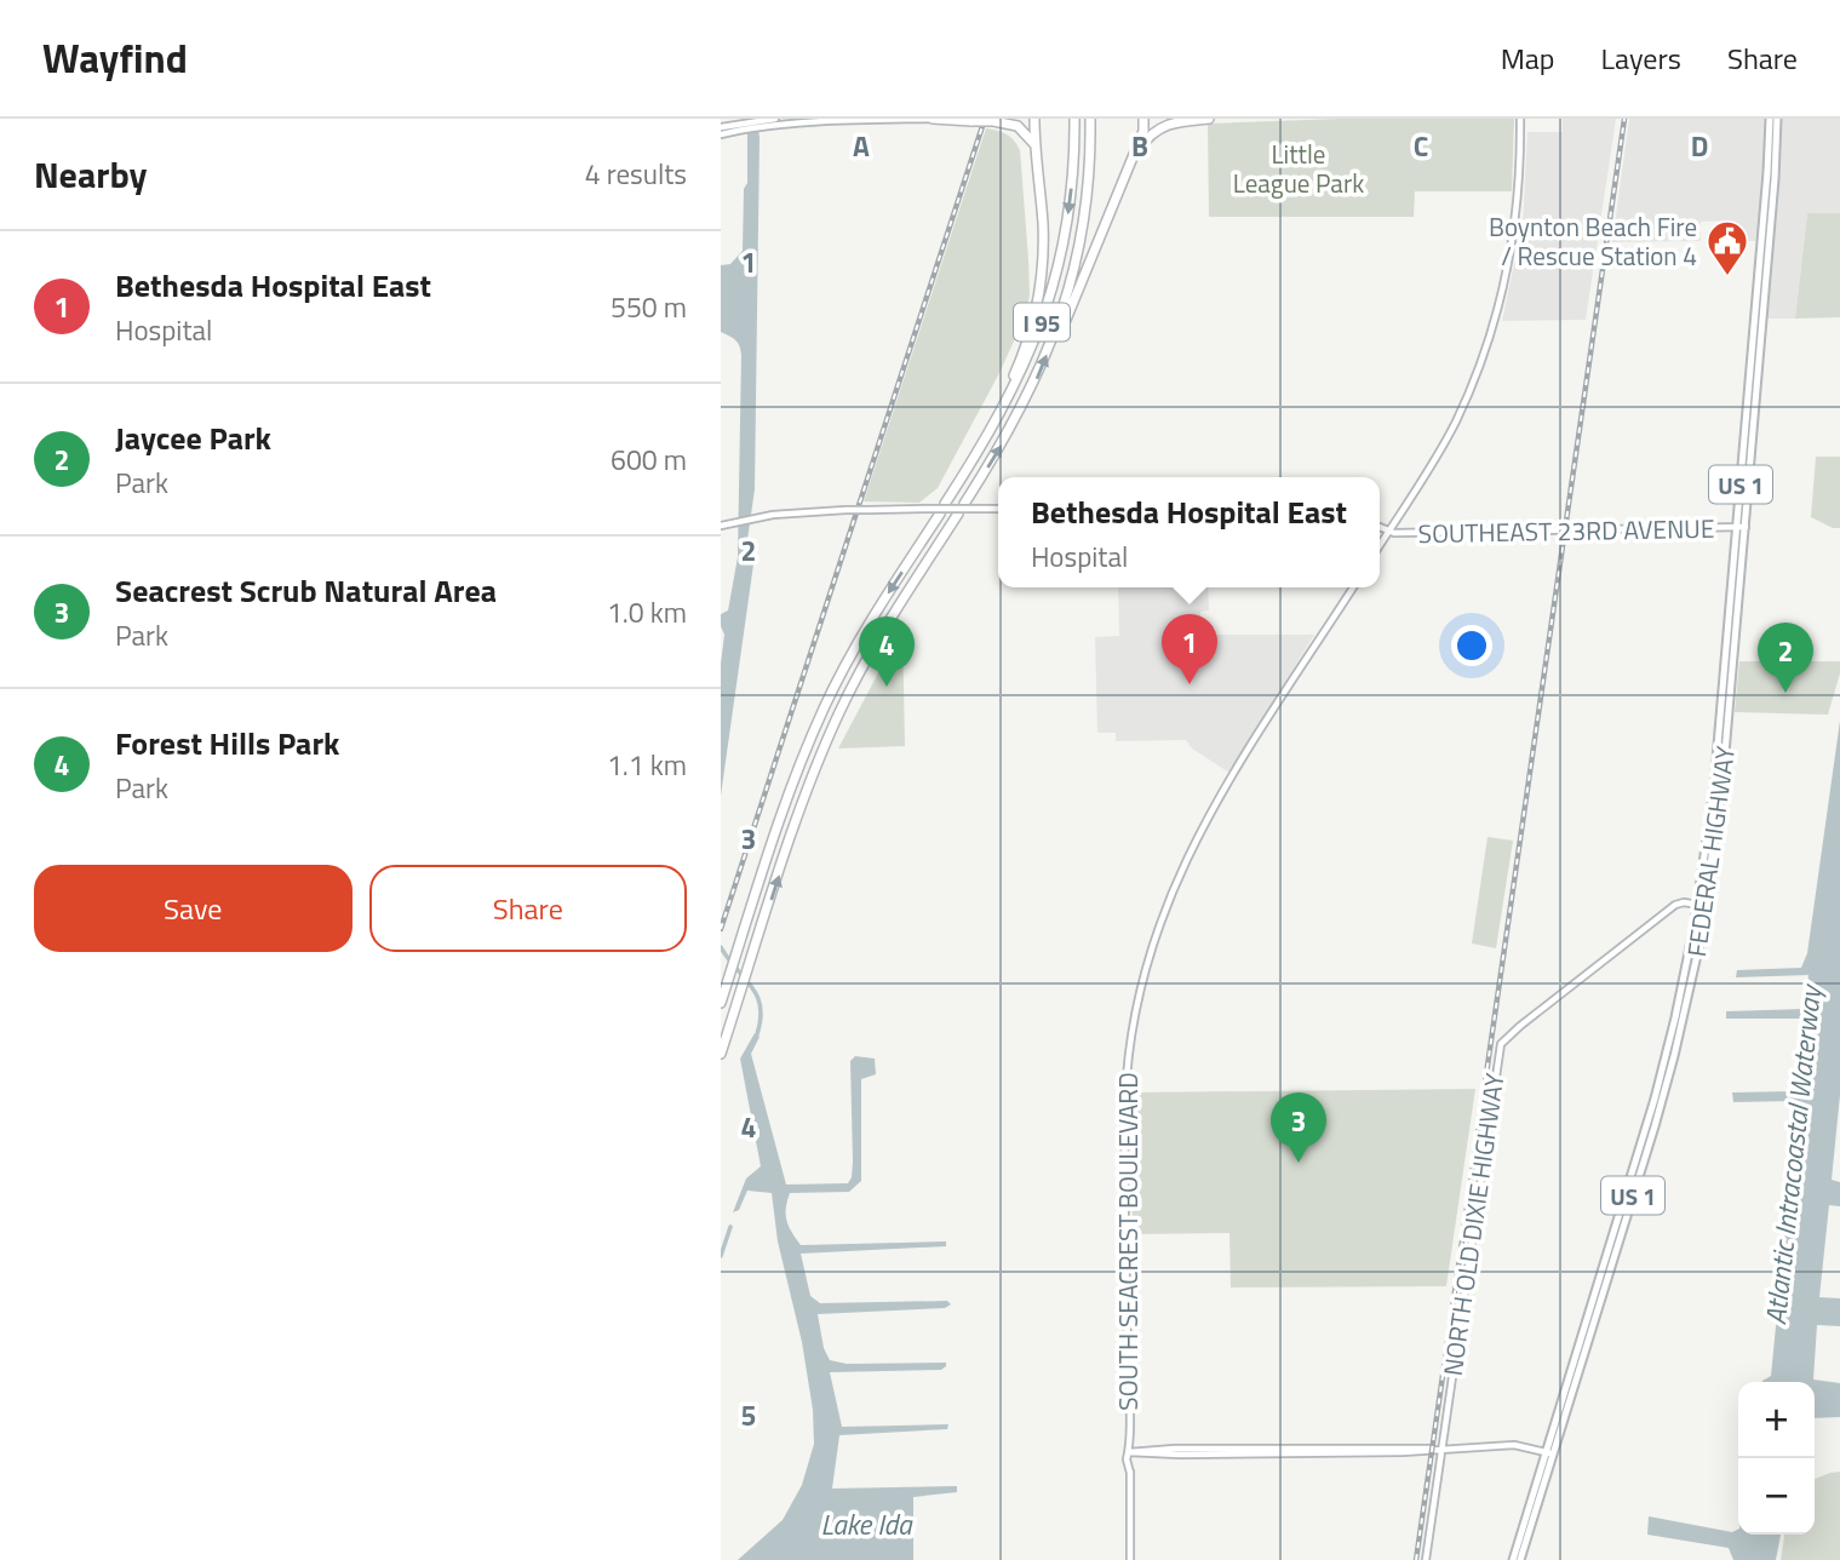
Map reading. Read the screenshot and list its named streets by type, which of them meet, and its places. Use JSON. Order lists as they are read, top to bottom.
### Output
{
  "streets": {
    "highway": ["I 95"],
    "main road": ["US 1", "FEDERAL HIGHWAY"],
    "street": ["SOUTHEAST 23RD AVENUE", "NORTH OLD DIXIE HIGHWAY", "SOUTH SEACREST BOULEVARD"]
  },
  "crossings": [
    ["SOUTHEAST 23RD AVENUE", "FEDERAL HIGHWAY"],
    ["FEDERAL HIGHWAY", "NORTH OLD DIXIE HIGHWAY"]
  ],
  "water": ["Atlantic Intracoastal Waterway", "Lake Ida"],
  "parks": ["Little League Park"],
  "places": {
    "public building": ["Boynton Beach Fire / Rescue Station 4"]
  },
  "page": {
    "header": "Wayfind",
    "nav": ["Map", "Layers", "Share"],
    "heading": ["Nearby", "4 results"],
    "list": [
      {
        "mark": "1",
        "name": "Bethesda Hospital East",
        "note": "Hospital",
        "value": "550 m"
      },
      {
        "mark": "2",
        "name": "Jaycee Park",
        "note": "Park",
        "value": "600 m"
      },
      {
        "mark": "3",
        "name": "Seacrest Scrub Natural Area",
        "note": "Park",
        "value": "1.0 km"
      },
      {
        "mark": "4",
        "name": "Forest Hills Park",
        "note": "Park",
        "value": "1.1 km"
      }
    ],
    "popup": ["Bethesda Hospital East", "Hospital"],
    "pins": [
      "1",
      "4",
      "2",
      "3"
    ],
    "buttons": ["Save", "Share"],
    "map_buttons": ["+", "−"]
  },
  "grid": {
    "columns": [
      "A",
      "B",
      "C",
      "D"
    ],
    "rows": [
      "1",
      "2",
      "3",
      "4",
      "5"
    ]
  }
}
